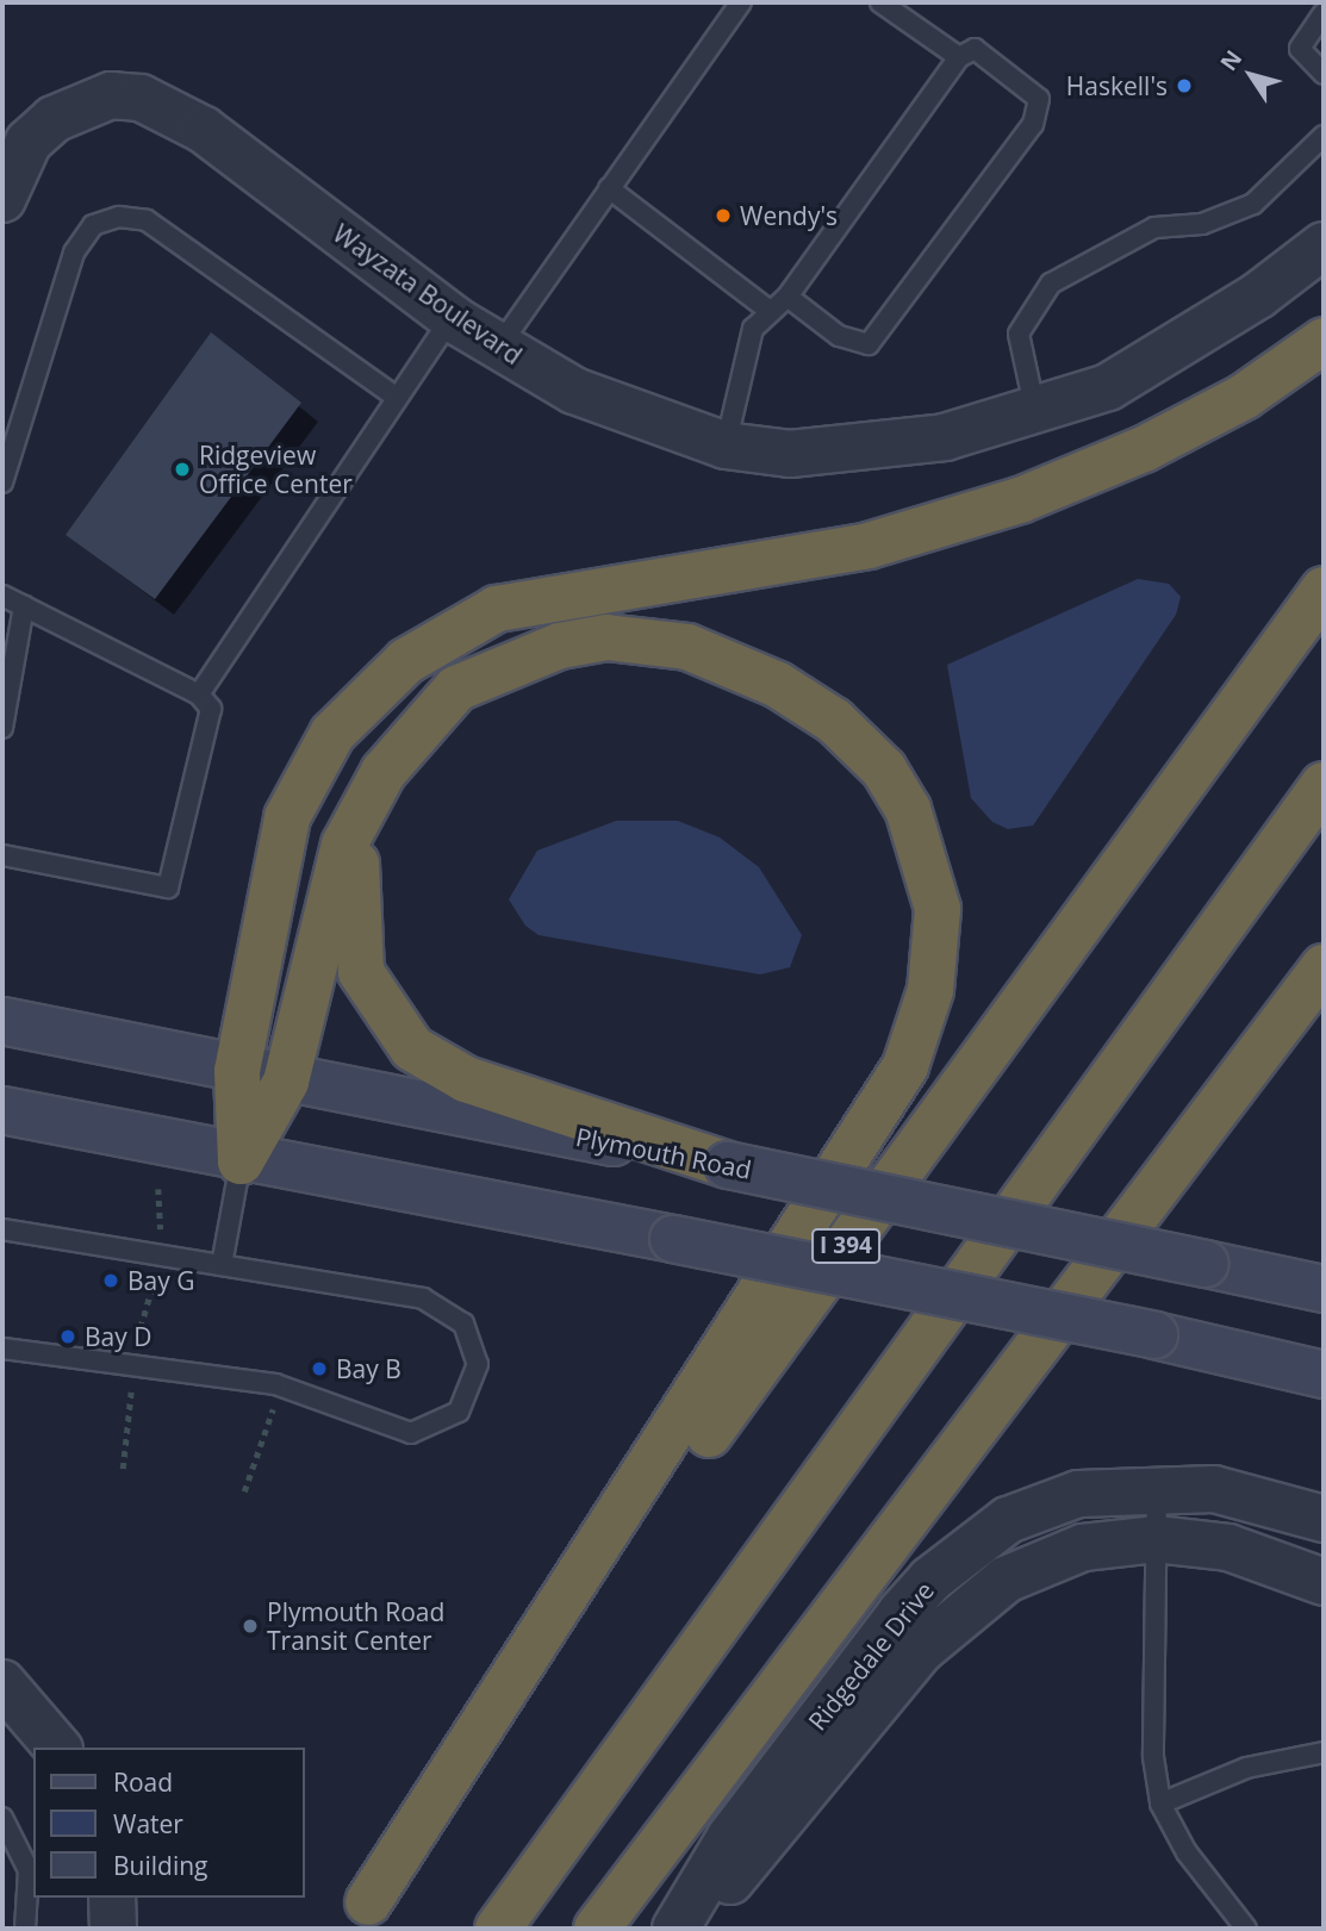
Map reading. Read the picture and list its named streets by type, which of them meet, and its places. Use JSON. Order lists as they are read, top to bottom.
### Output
{
  "streets": {
    "highway": ["I 394"],
    "main road": ["Plymouth Road"],
    "street": ["Wayzata Boulevard", "Ridgedale Drive"]
  },
  "places": [
    "Haskell's",
    "Wendy's",
    "Ridgeview Office Center",
    "Bay G",
    "Bay D",
    "Bay B",
    "Plymouth Road Transit Center"
  ],
  "legend": ["Road", "Water", "Building"],
  "north": "top left"
}
